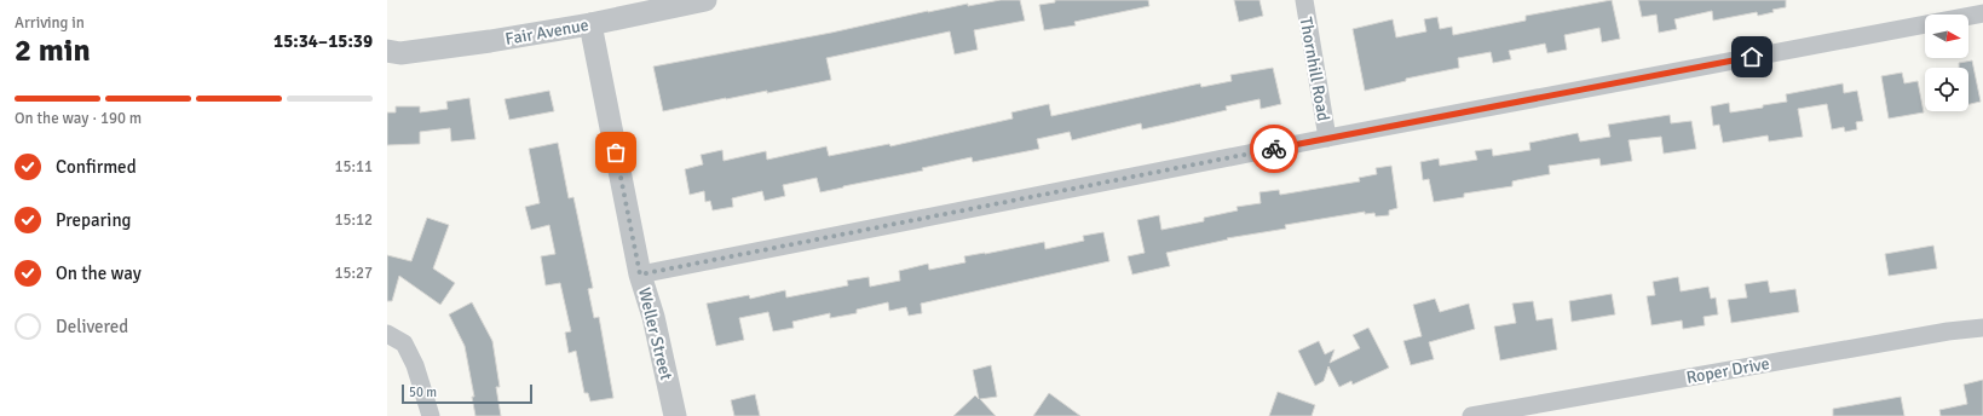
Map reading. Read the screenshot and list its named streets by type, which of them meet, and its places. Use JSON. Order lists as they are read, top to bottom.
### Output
{
  "streets": {
    "street": [
      "Fair Avenue",
      "Thornhill Road",
      "Weller Street",
      "Roper Drive"
    ]
  },
  "crossings": [
    ["Fair Avenue", "Weller Street"]
  ],
  "scale_bar": "50 m",
  "north": "right",
  "page": {
    "heading": ["2 min", "Arriving in", "15:34–15:39"],
    "bar": "On the way · 190 m",
    "list": [
      ["Confirmed", "15:11"],
      ["Preparing", "15:12"],
      ["On the way", "15:27"],
      "Delivered"
    ],
    "scale": "50 m"
  }
}
